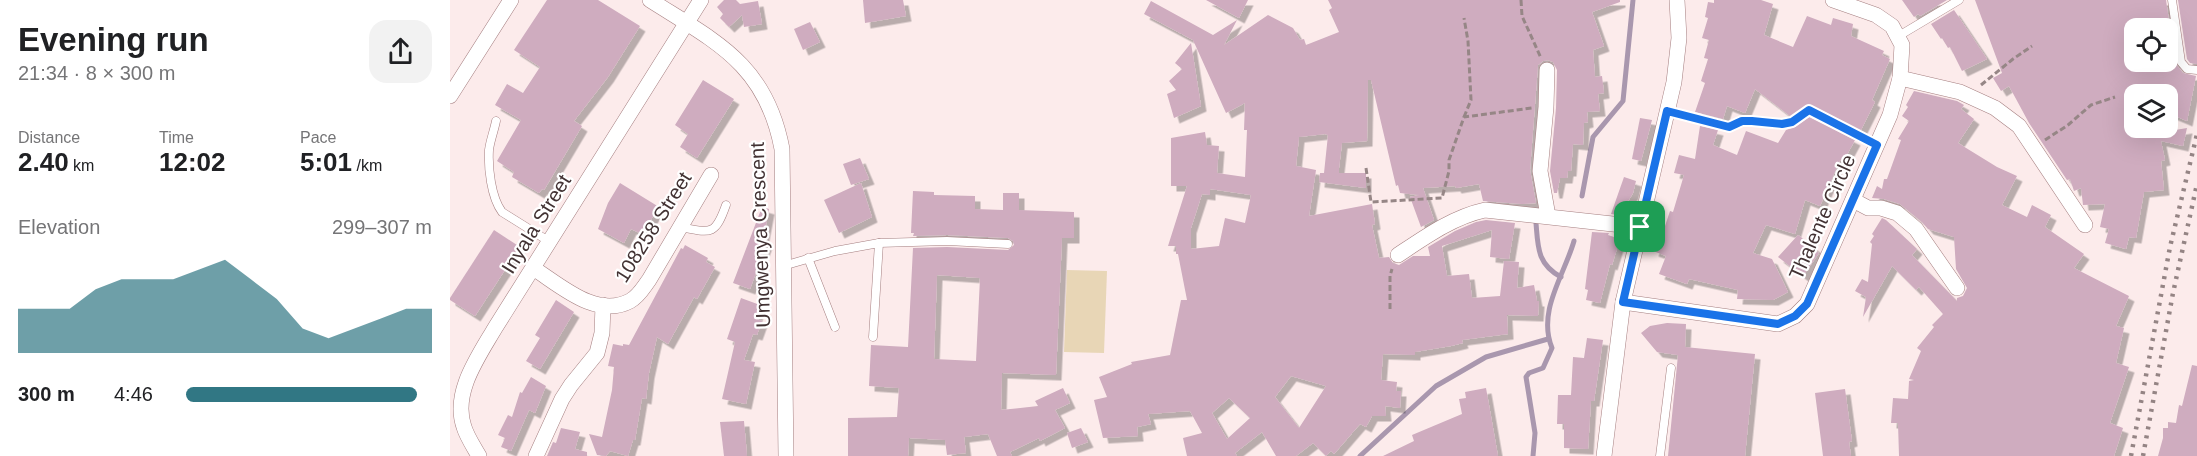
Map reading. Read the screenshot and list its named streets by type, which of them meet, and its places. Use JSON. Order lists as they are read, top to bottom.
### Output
{
  "streets": {
    "street": [
      "Thalente Circle",
      "Inyala Street",
      "108258 Street",
      "Umgwenya Crescent"
    ]
  },
  "crossings": [
    ["Inyala Street", "Umgwenya Crescent"]
  ],
  "page": {
    "heading": ["Evening run", "21:34 · 8 × 300 m"],
    "stats": [
      ["Distance", "2.40 km"],
      ["Time", "12:02"],
      ["Pace", "5:01 /km"]
    ],
    "chart": ["Elevation", "299–307 m"],
    "list": [
      {
        "name": "300 m",
        "note": "4:46"
      }
    ]
  }
}
